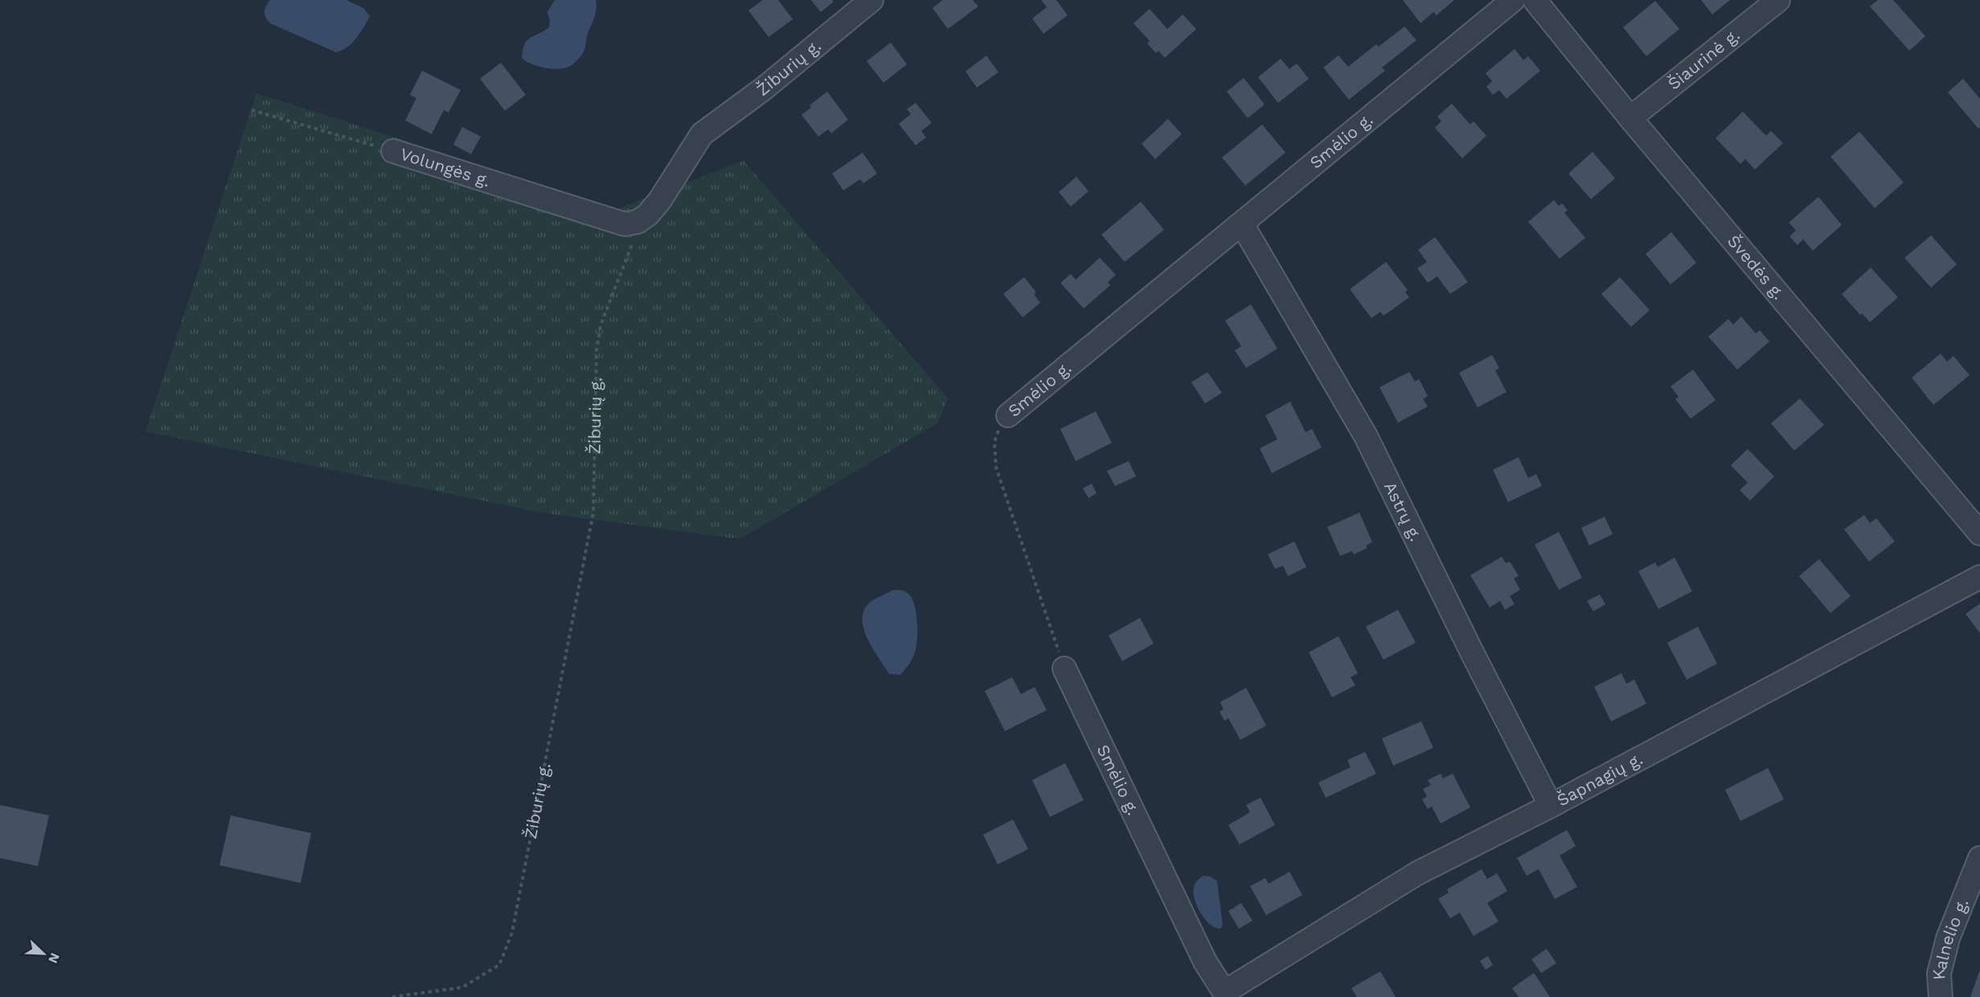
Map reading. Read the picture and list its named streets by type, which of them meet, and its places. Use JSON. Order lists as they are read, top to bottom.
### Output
{
  "streets": {
    "street": [
      "Šiaurinė g.",
      "Žiburių g.",
      "Smėlio g.",
      "Volungės g.",
      "Švedės g.",
      "Astrų g.",
      "Šapnagių g.",
      "Kalnelio g."
    ]
  },
  "crossings": [
    ["Šiaurinė g.", "Švedės g."],
    ["Žiburių g.", "Volungės g."],
    ["Smėlio g.", "Astrų g."],
    ["Smėlio g.", "Šapnagių g."],
    ["Astrų g.", "Šapnagių g."]
  ],
  "north": "bottom right"
}
